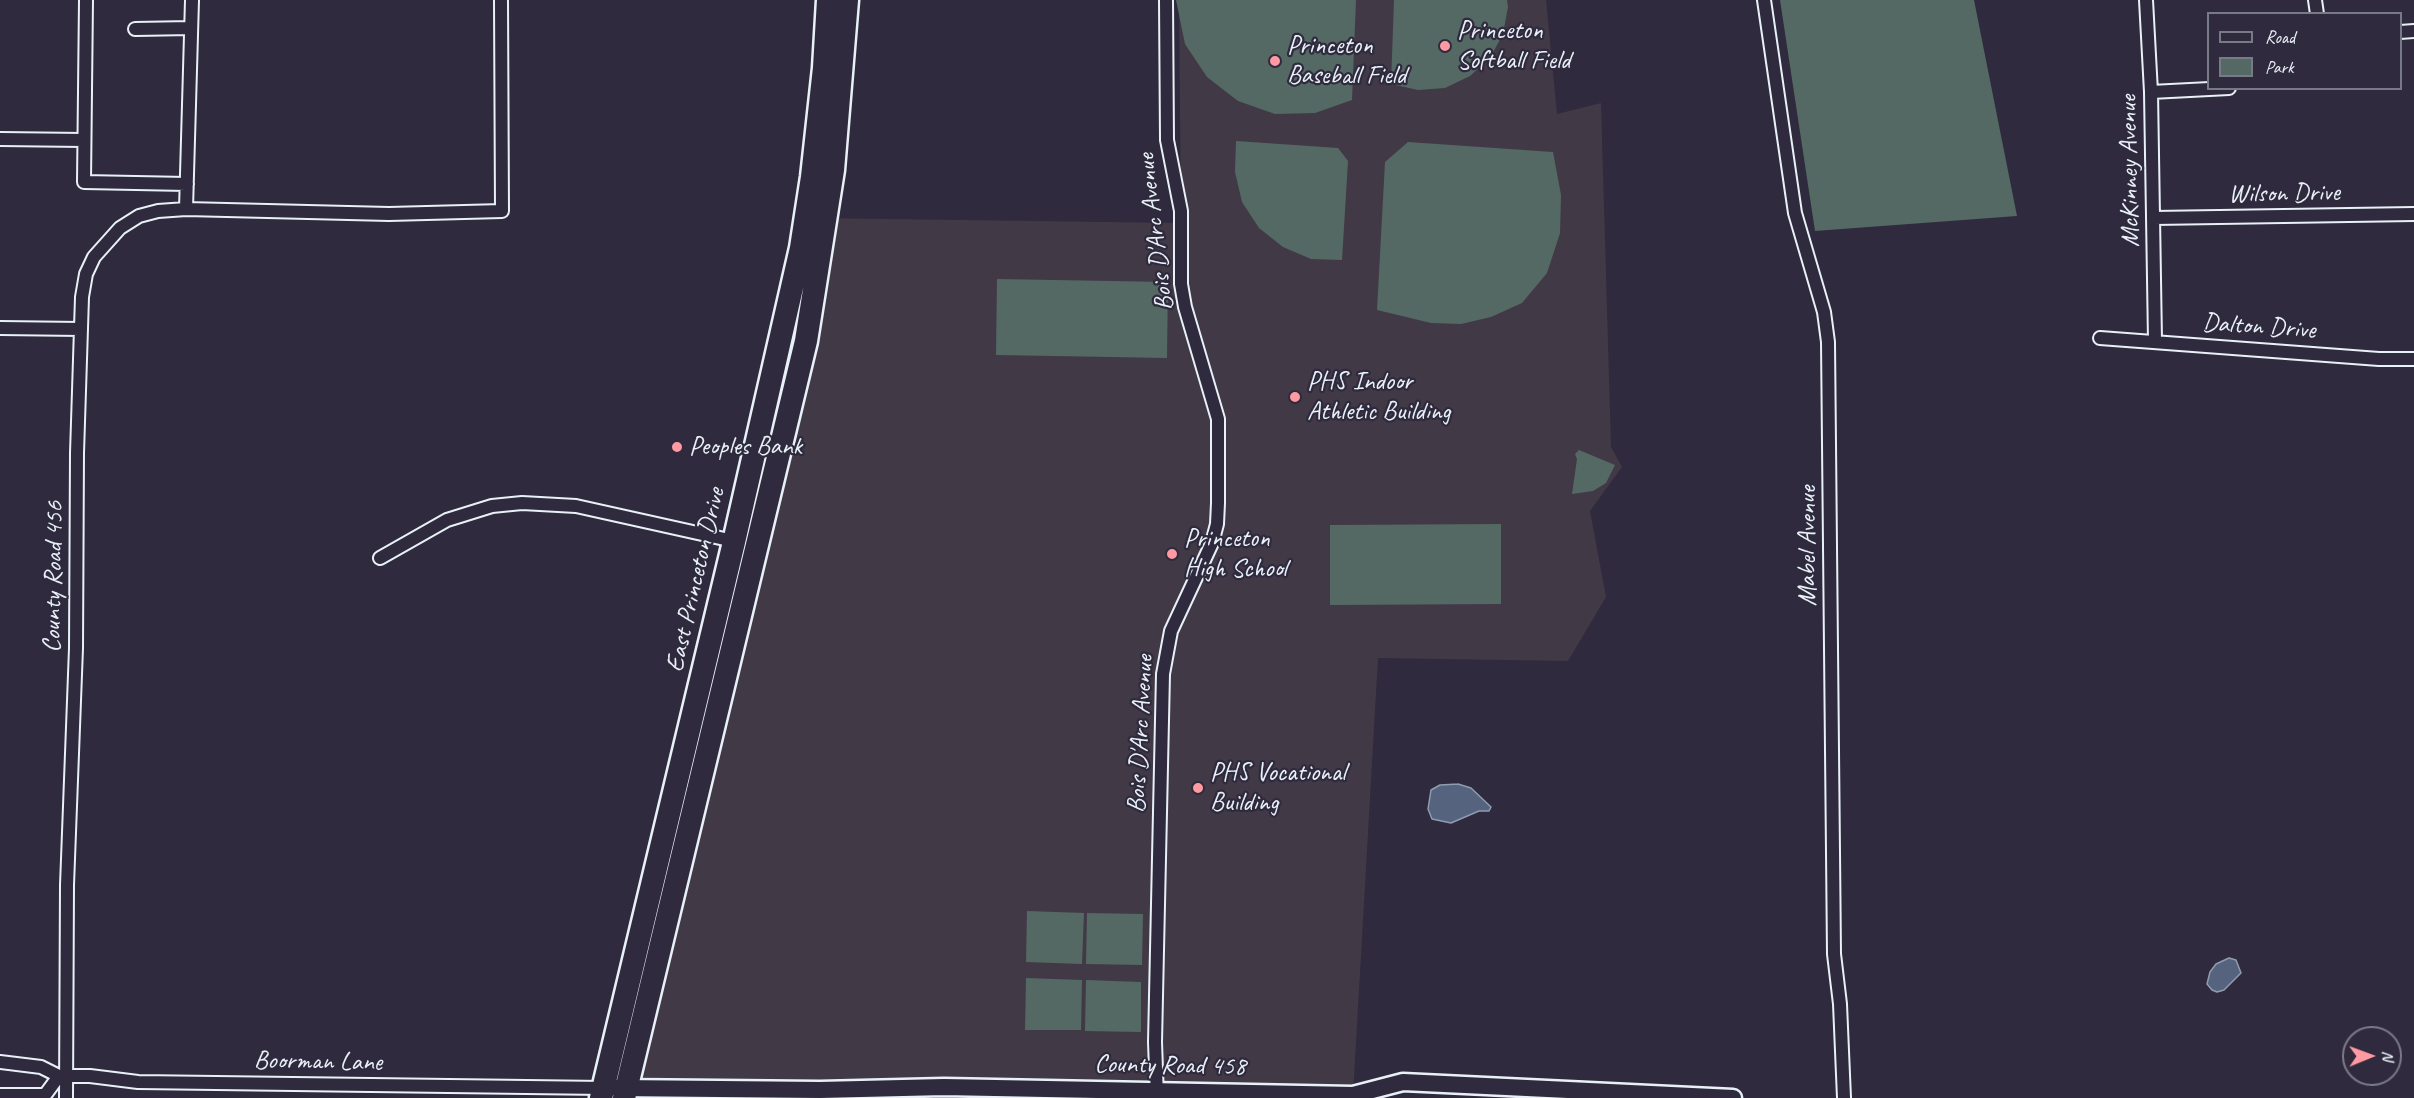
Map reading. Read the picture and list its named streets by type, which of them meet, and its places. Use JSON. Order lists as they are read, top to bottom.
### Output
{
  "streets": {
    "highway": ["East Princeton Drive"],
    "street": [
      "McKinney Avenue",
      "Wilson Drive",
      "Bois D'Arc Avenue",
      "Dalton Drive",
      "Mabel Avenue",
      "County Road 456",
      "Boorman Lane",
      "County Road 458"
    ]
  },
  "crossings": [
    ["McKinney Avenue", "Wilson Drive"],
    ["McKinney Avenue", "Dalton Drive"],
    ["Bois D'Arc Avenue", "County Road 458"],
    ["County Road 456", "Boorman Lane"],
    ["East Princeton Drive", "Boorman Lane"],
    ["East Princeton Drive", "County Road 458"],
    ["Boorman Lane", "County Road 458"]
  ],
  "places": [
    "Princeton Softball Field",
    "Princeton Baseball Field",
    "PHS Indoor Athletic Building",
    "Peoples Bank",
    "Princeton High School",
    "PHS Vocational Building"
  ],
  "legend": ["Road", "Park"],
  "north": "right"
}
